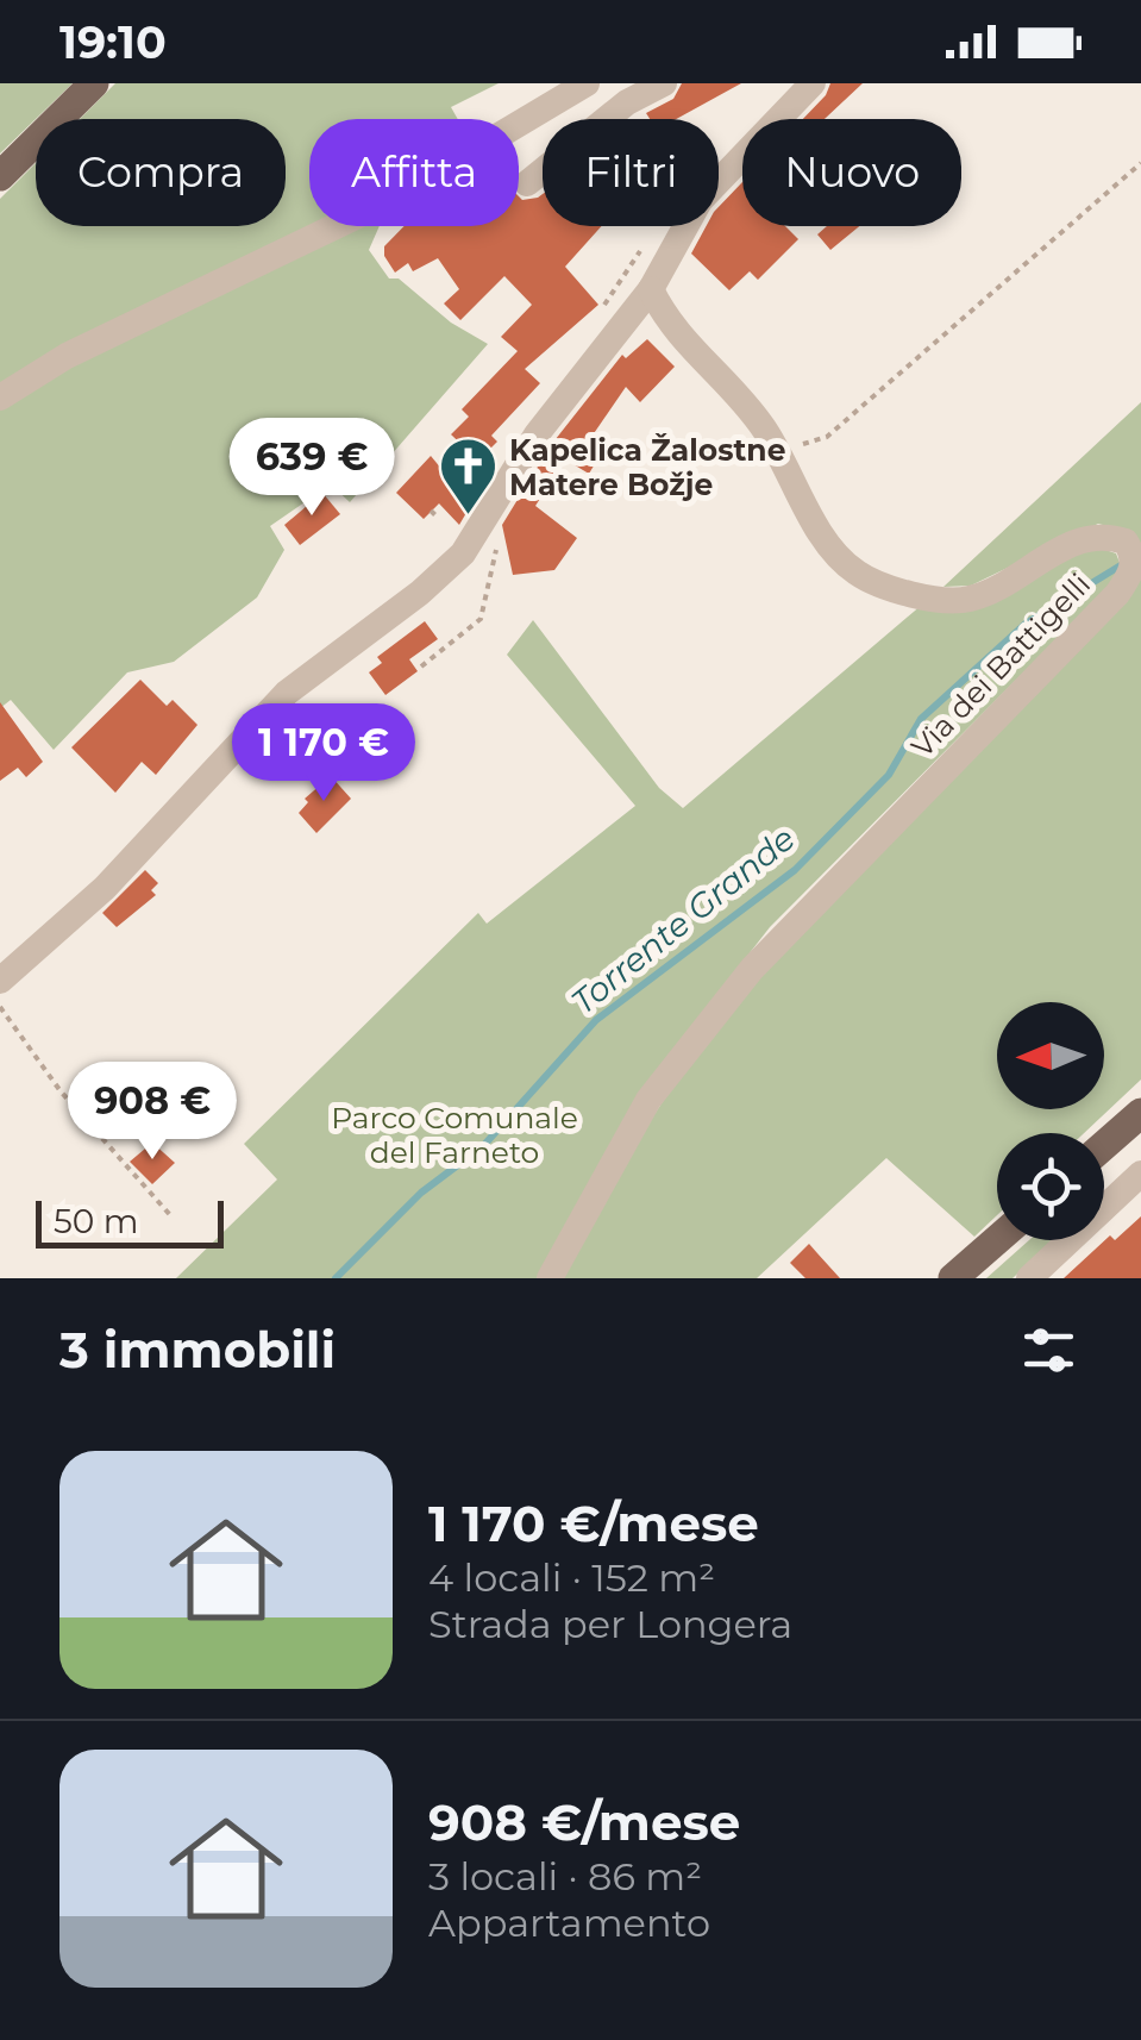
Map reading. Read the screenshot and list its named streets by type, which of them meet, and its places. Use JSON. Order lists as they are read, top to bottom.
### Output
{
  "streets": {
    "street": ["Via dei Battigelli"]
  },
  "water": ["Torrente Grande"],
  "parks": ["Parco Comunale del Farneto"],
  "places": {
    "church": ["Kapelica Žalostne Matere Božje"]
  },
  "scale_bar": "50 m",
  "north": "left",
  "page": {
    "status": "19:10",
    "chip": [
      "Compra",
      "Affitta",
      "Filtri",
      "Nuovo"
    ],
    "price": ["639 €", "1 170 €", "908 €"],
    "scale": "50 m",
    "heading": "3 immobili",
    "list": [
      {
        "name": "1 170 €/mese",
        "note": "4 locali · 152 m² · Strada per Longera"
      },
      {
        "name": "908 €/mese",
        "note": "3 locali · 86 m² · Appartamento"
      }
    ]
  }
}
